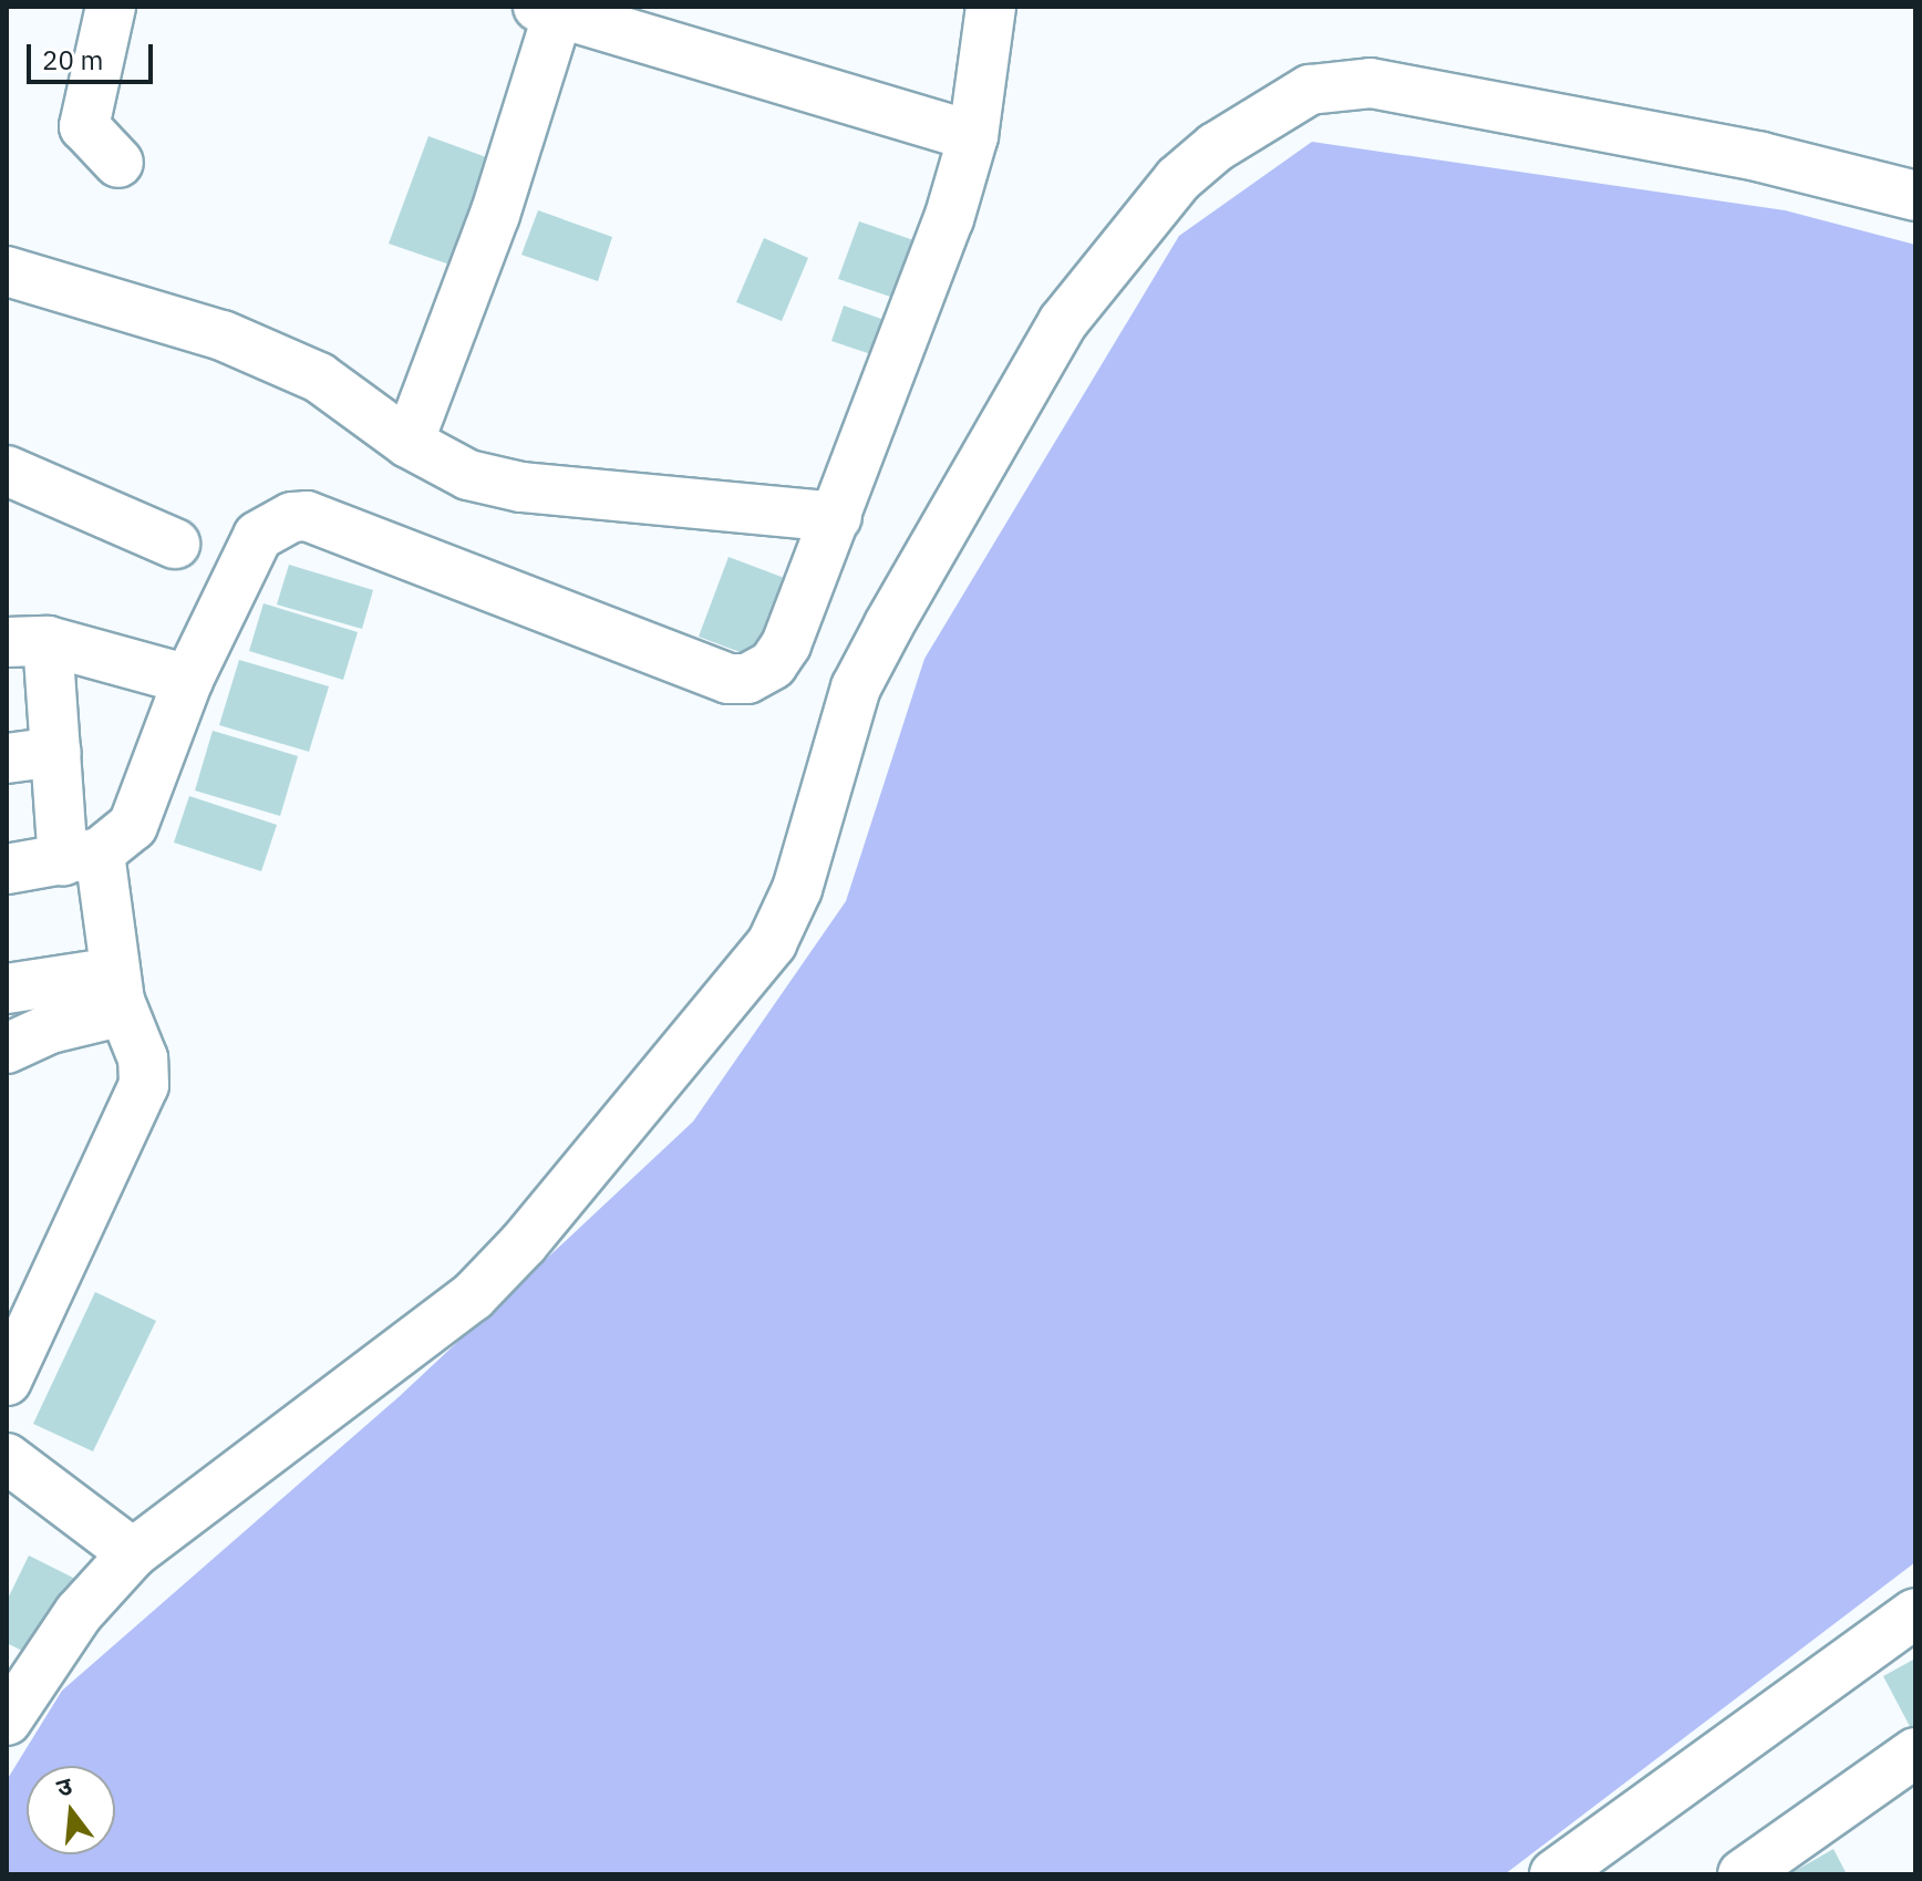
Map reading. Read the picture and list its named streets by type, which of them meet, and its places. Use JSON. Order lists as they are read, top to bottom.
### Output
{
  "scale_bar": "20 m",
  "north": "top"
}
